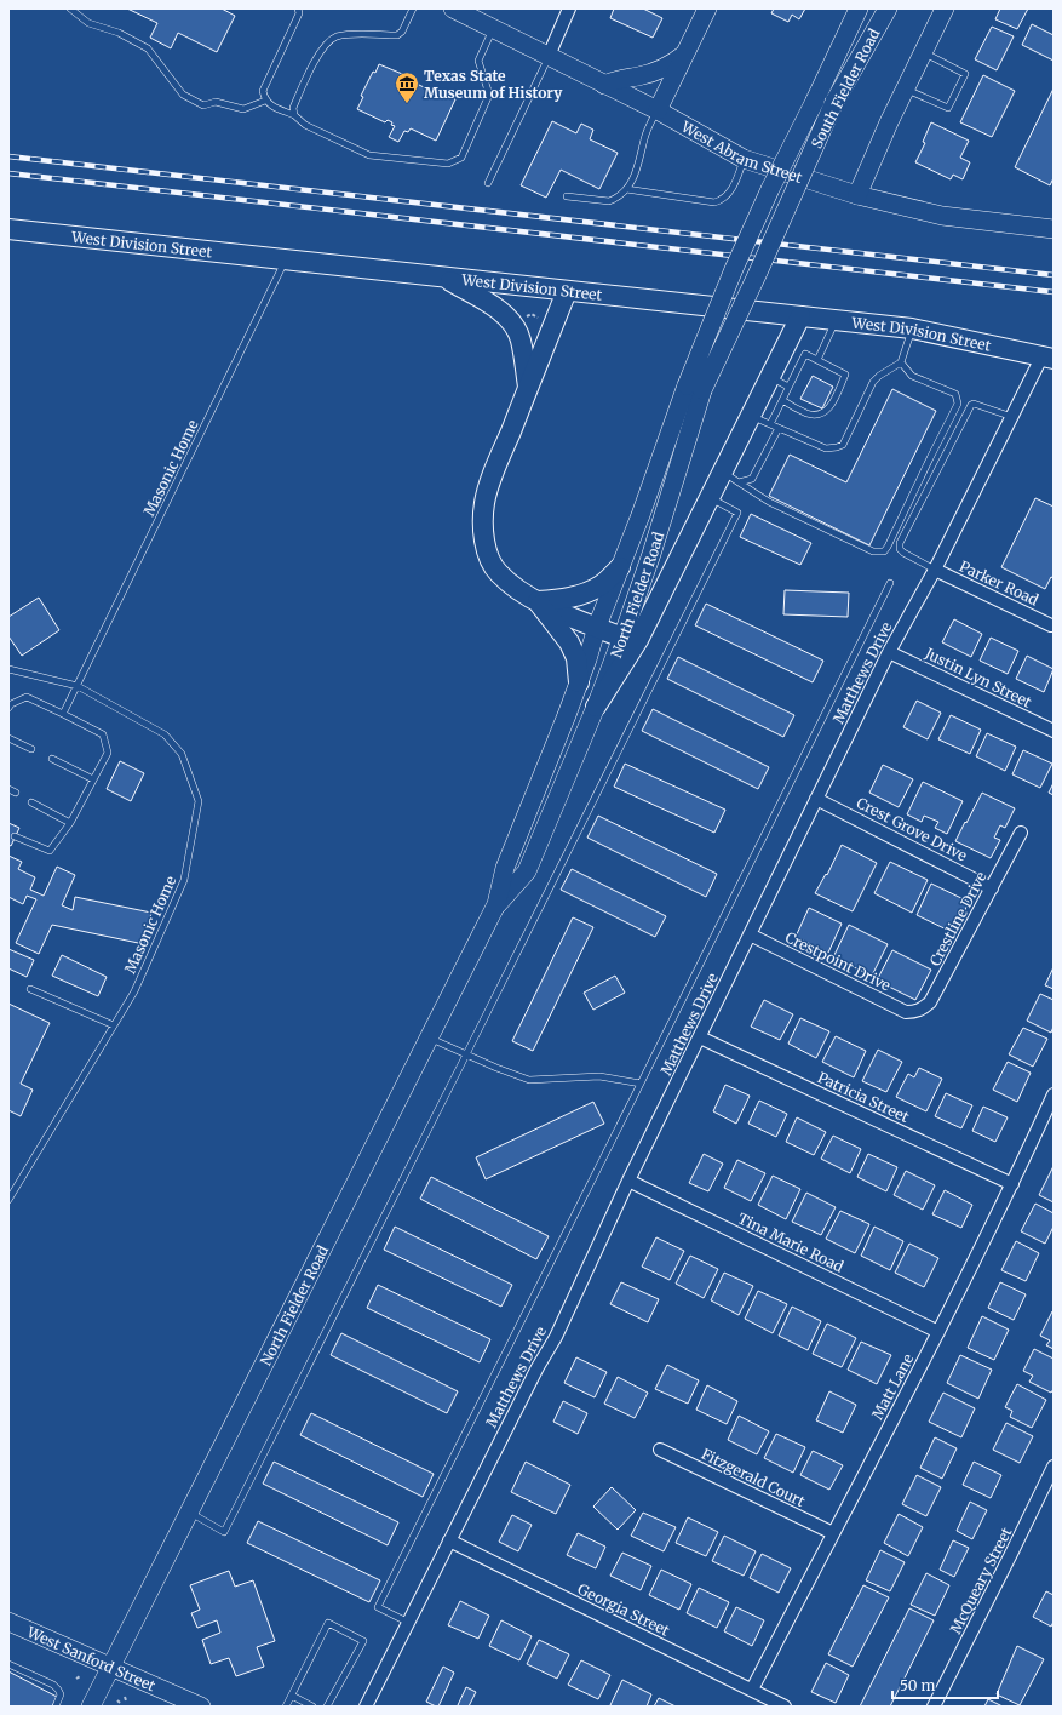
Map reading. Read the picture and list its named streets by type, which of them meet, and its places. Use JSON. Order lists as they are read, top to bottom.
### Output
{
  "streets": {
    "main road": [
      "South Fielder Road",
      "West Abram Street",
      "West Division Street",
      "North Fielder Road",
      "West Sanford Street"
    ],
    "street": [
      "Parker Road",
      "Matthews Drive",
      "Justin Lyn Street",
      "Crest Grove Drive",
      "Crestline Drive",
      "Crestpoint Drive",
      "Patricia Street",
      "Tina Marie Road",
      "Matt Lane",
      "Fitzgerald Court",
      "McQueary Street",
      "Georgia Street"
    ],
    "lane": ["Masonic Home"]
  },
  "crossings": [
    ["South Fielder Road", "North Fielder Road"],
    ["West Division Street", "Masonic Home"],
    ["West Division Street", "Matthews Drive"],
    ["Parker Road", "Matthews Drive"],
    ["North Fielder Road", "West Sanford Street"],
    ["Matthews Drive", "Justin Lyn Street"],
    ["Matthews Drive", "Crest Grove Drive"],
    ["Matthews Drive", "Crestpoint Drive"],
    ["Matthews Drive", "Patricia Street"],
    ["Matthews Drive", "Tina Marie Road"],
    ["Matthews Drive", "Georgia Street"],
    ["Crest Grove Drive", "Crestline Drive"],
    ["Crestline Drive", "Crestpoint Drive"],
    ["Patricia Street", "Matt Lane"],
    ["Tina Marie Road", "Matt Lane"],
    ["Matt Lane", "Fitzgerald Court"],
    ["Matt Lane", "Georgia Street"]
  ],
  "places": {
    "museum": ["Texas State Museum of History"]
  },
  "scale_bar": "50 m"
}
